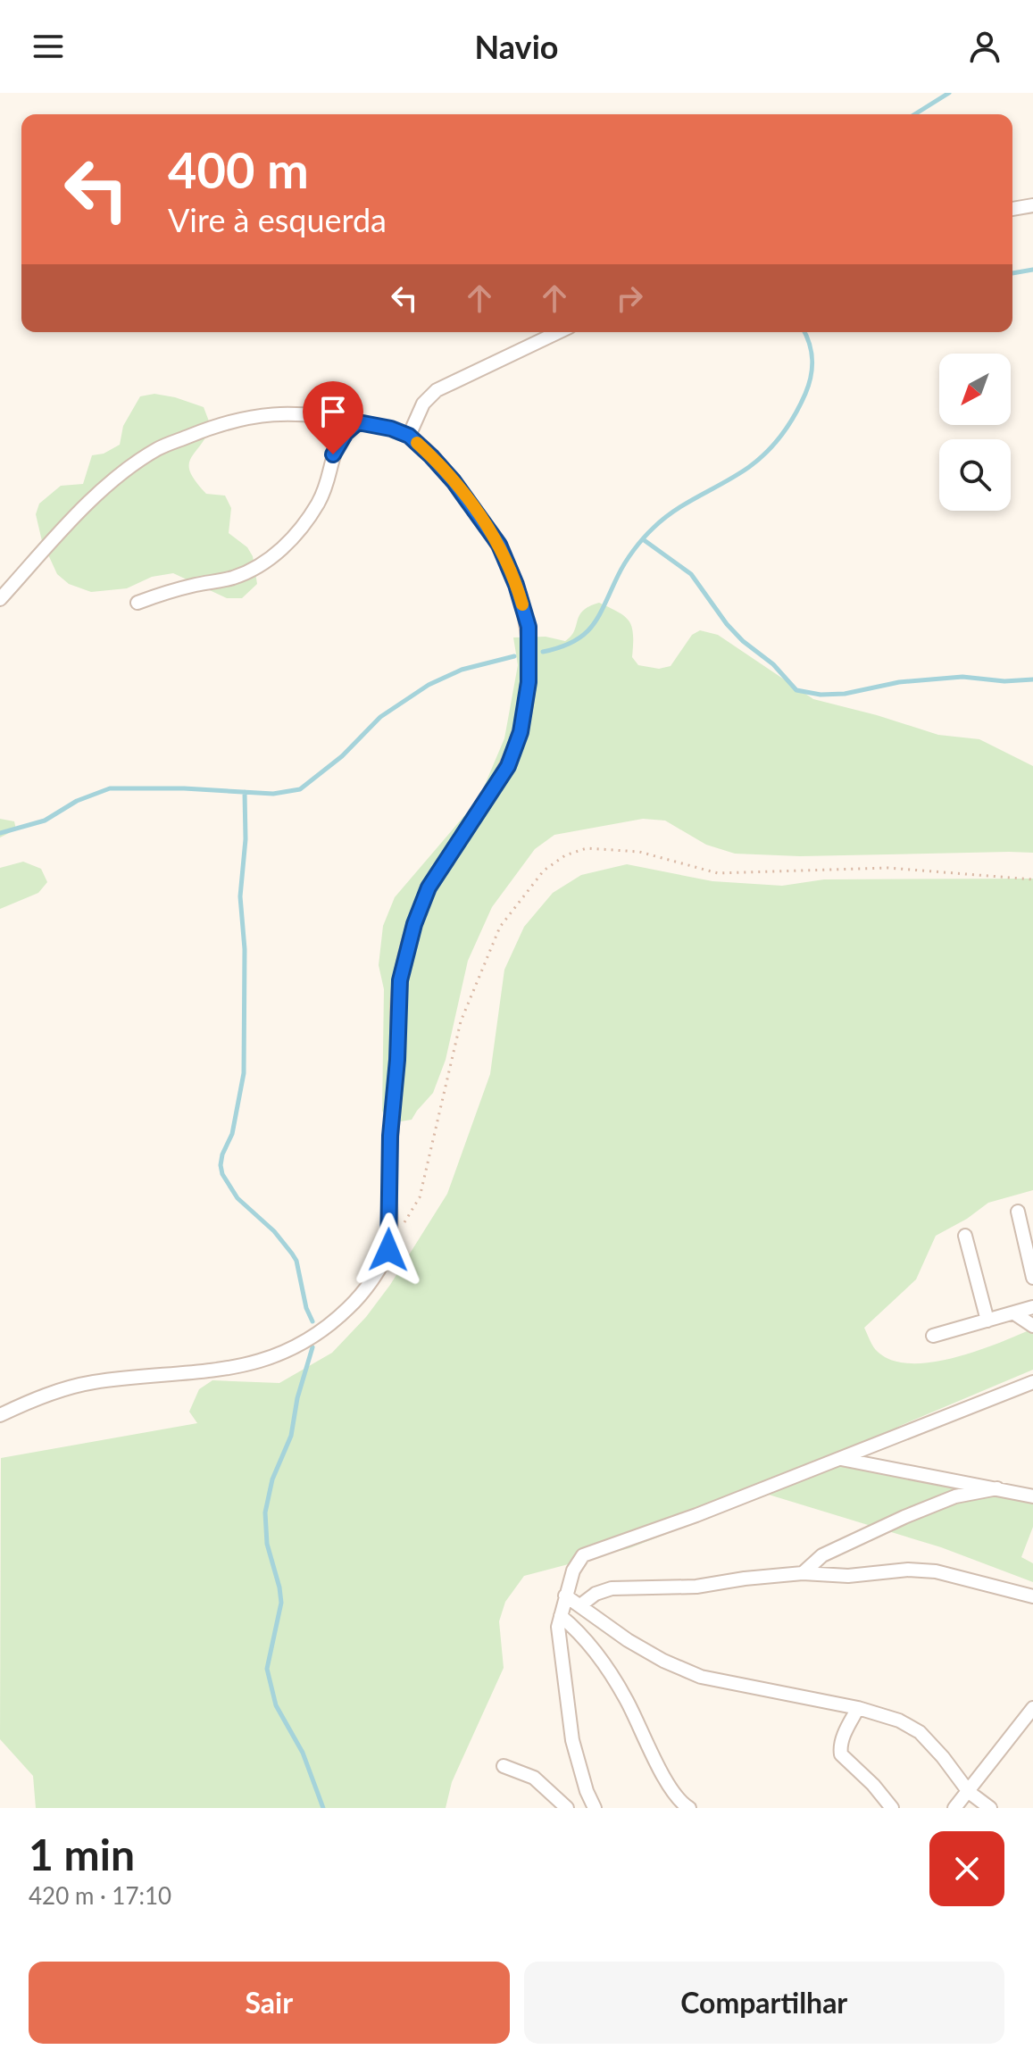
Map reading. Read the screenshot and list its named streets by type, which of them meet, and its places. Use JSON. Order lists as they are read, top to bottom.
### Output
{
  "north": "bottom left",
  "page": {
    "header": "Navio",
    "turn": ["400 m", "Vire à esquerda"],
    "heading": ["1 min", "420 m · 17:10"],
    "buttons": ["Sair", "Compartilhar"]
  }
}
